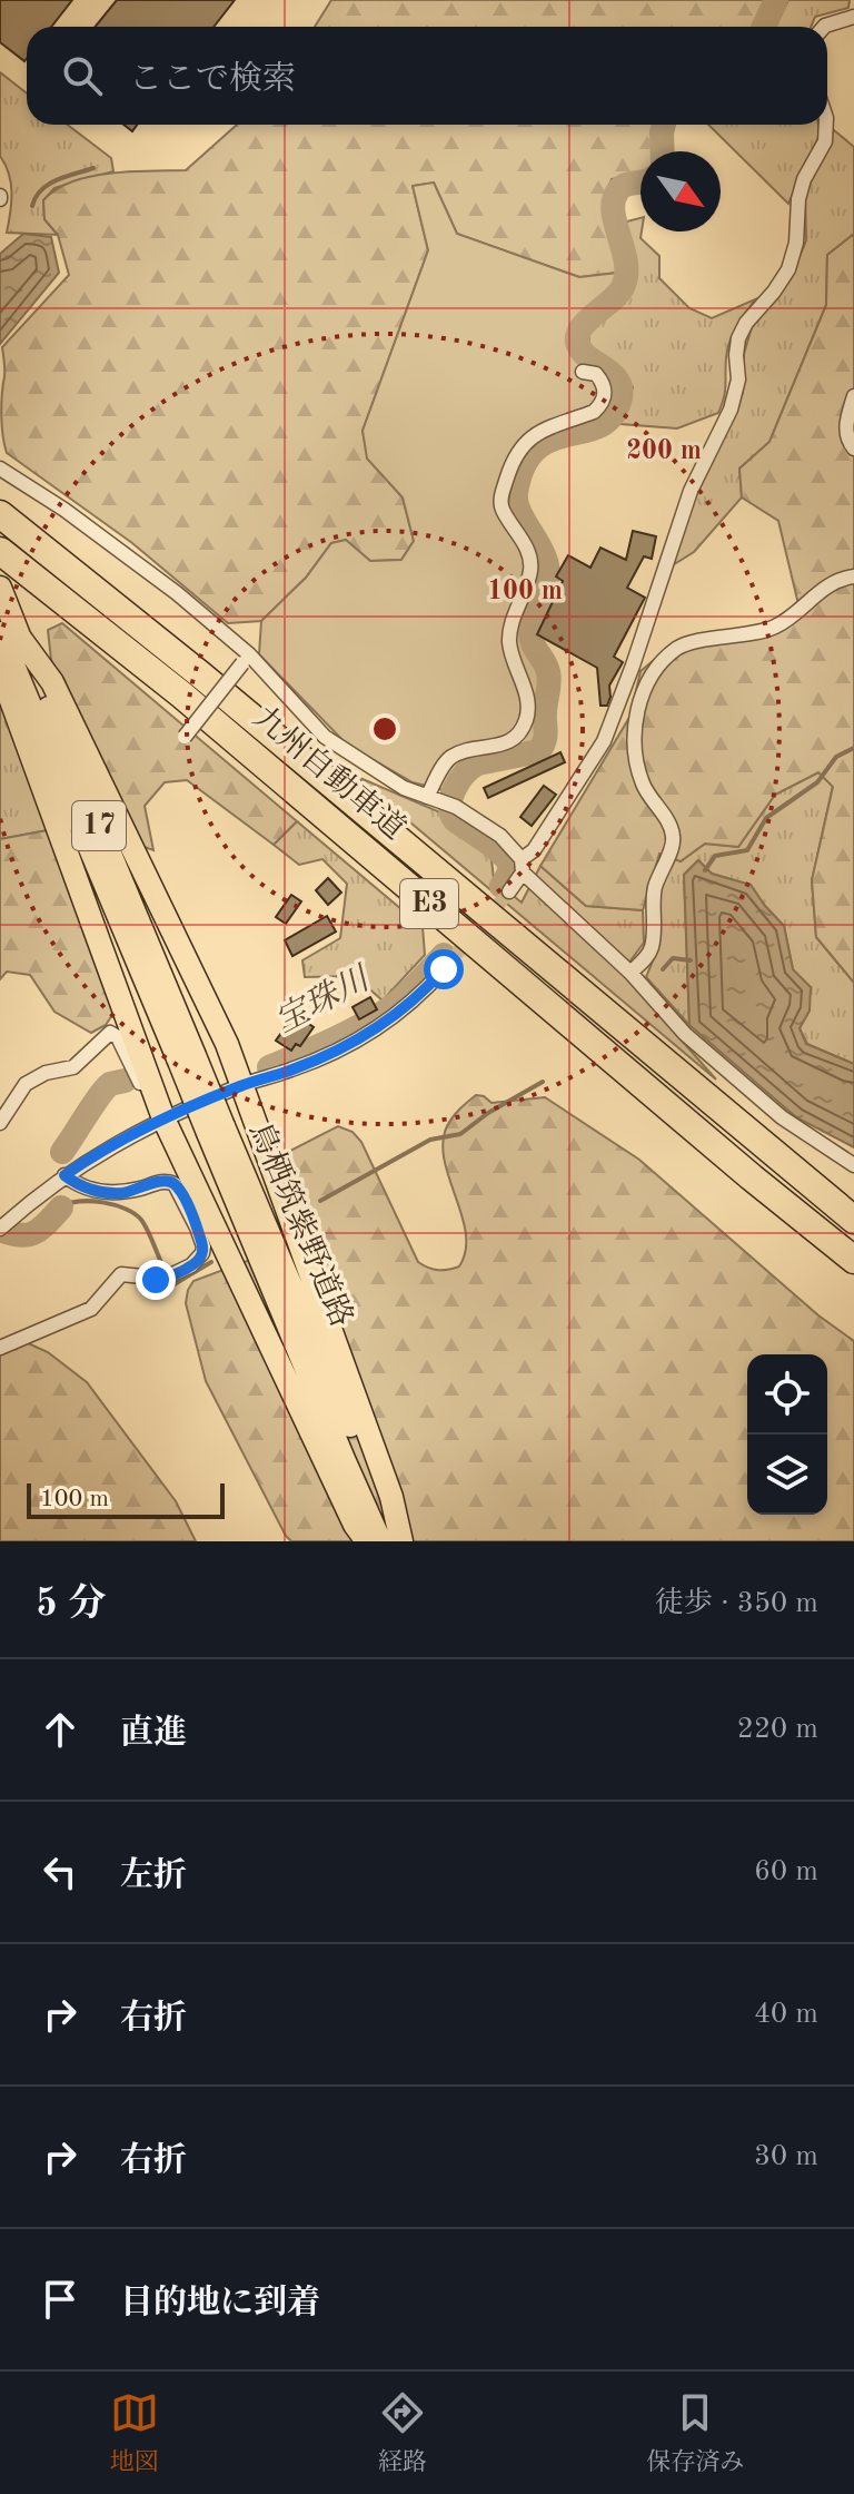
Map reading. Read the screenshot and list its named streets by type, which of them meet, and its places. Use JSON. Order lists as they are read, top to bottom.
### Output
{
  "streets": {
    "highway": ["九州自動車道", "E3"],
    "main road": ["17", "鳥栖筑紫野道路"]
  },
  "water": ["宝珠川"],
  "scale_bar": "100 m",
  "north": "bottom right",
  "page": {
    "search": "ここで検索",
    "scale": "100 m",
    "heading": ["5 分", "徒歩 · 350 m"],
    "list": [
      ["直進", "220 m"],
      ["左折", "60 m"],
      ["右折", "40 m"],
      ["右折", "30 m"],
      "目的地に到着"
    ],
    "nav": ["地図", "経路", "保存済み"]
  },
  "rings": ["200 m", "100 m"]
}
